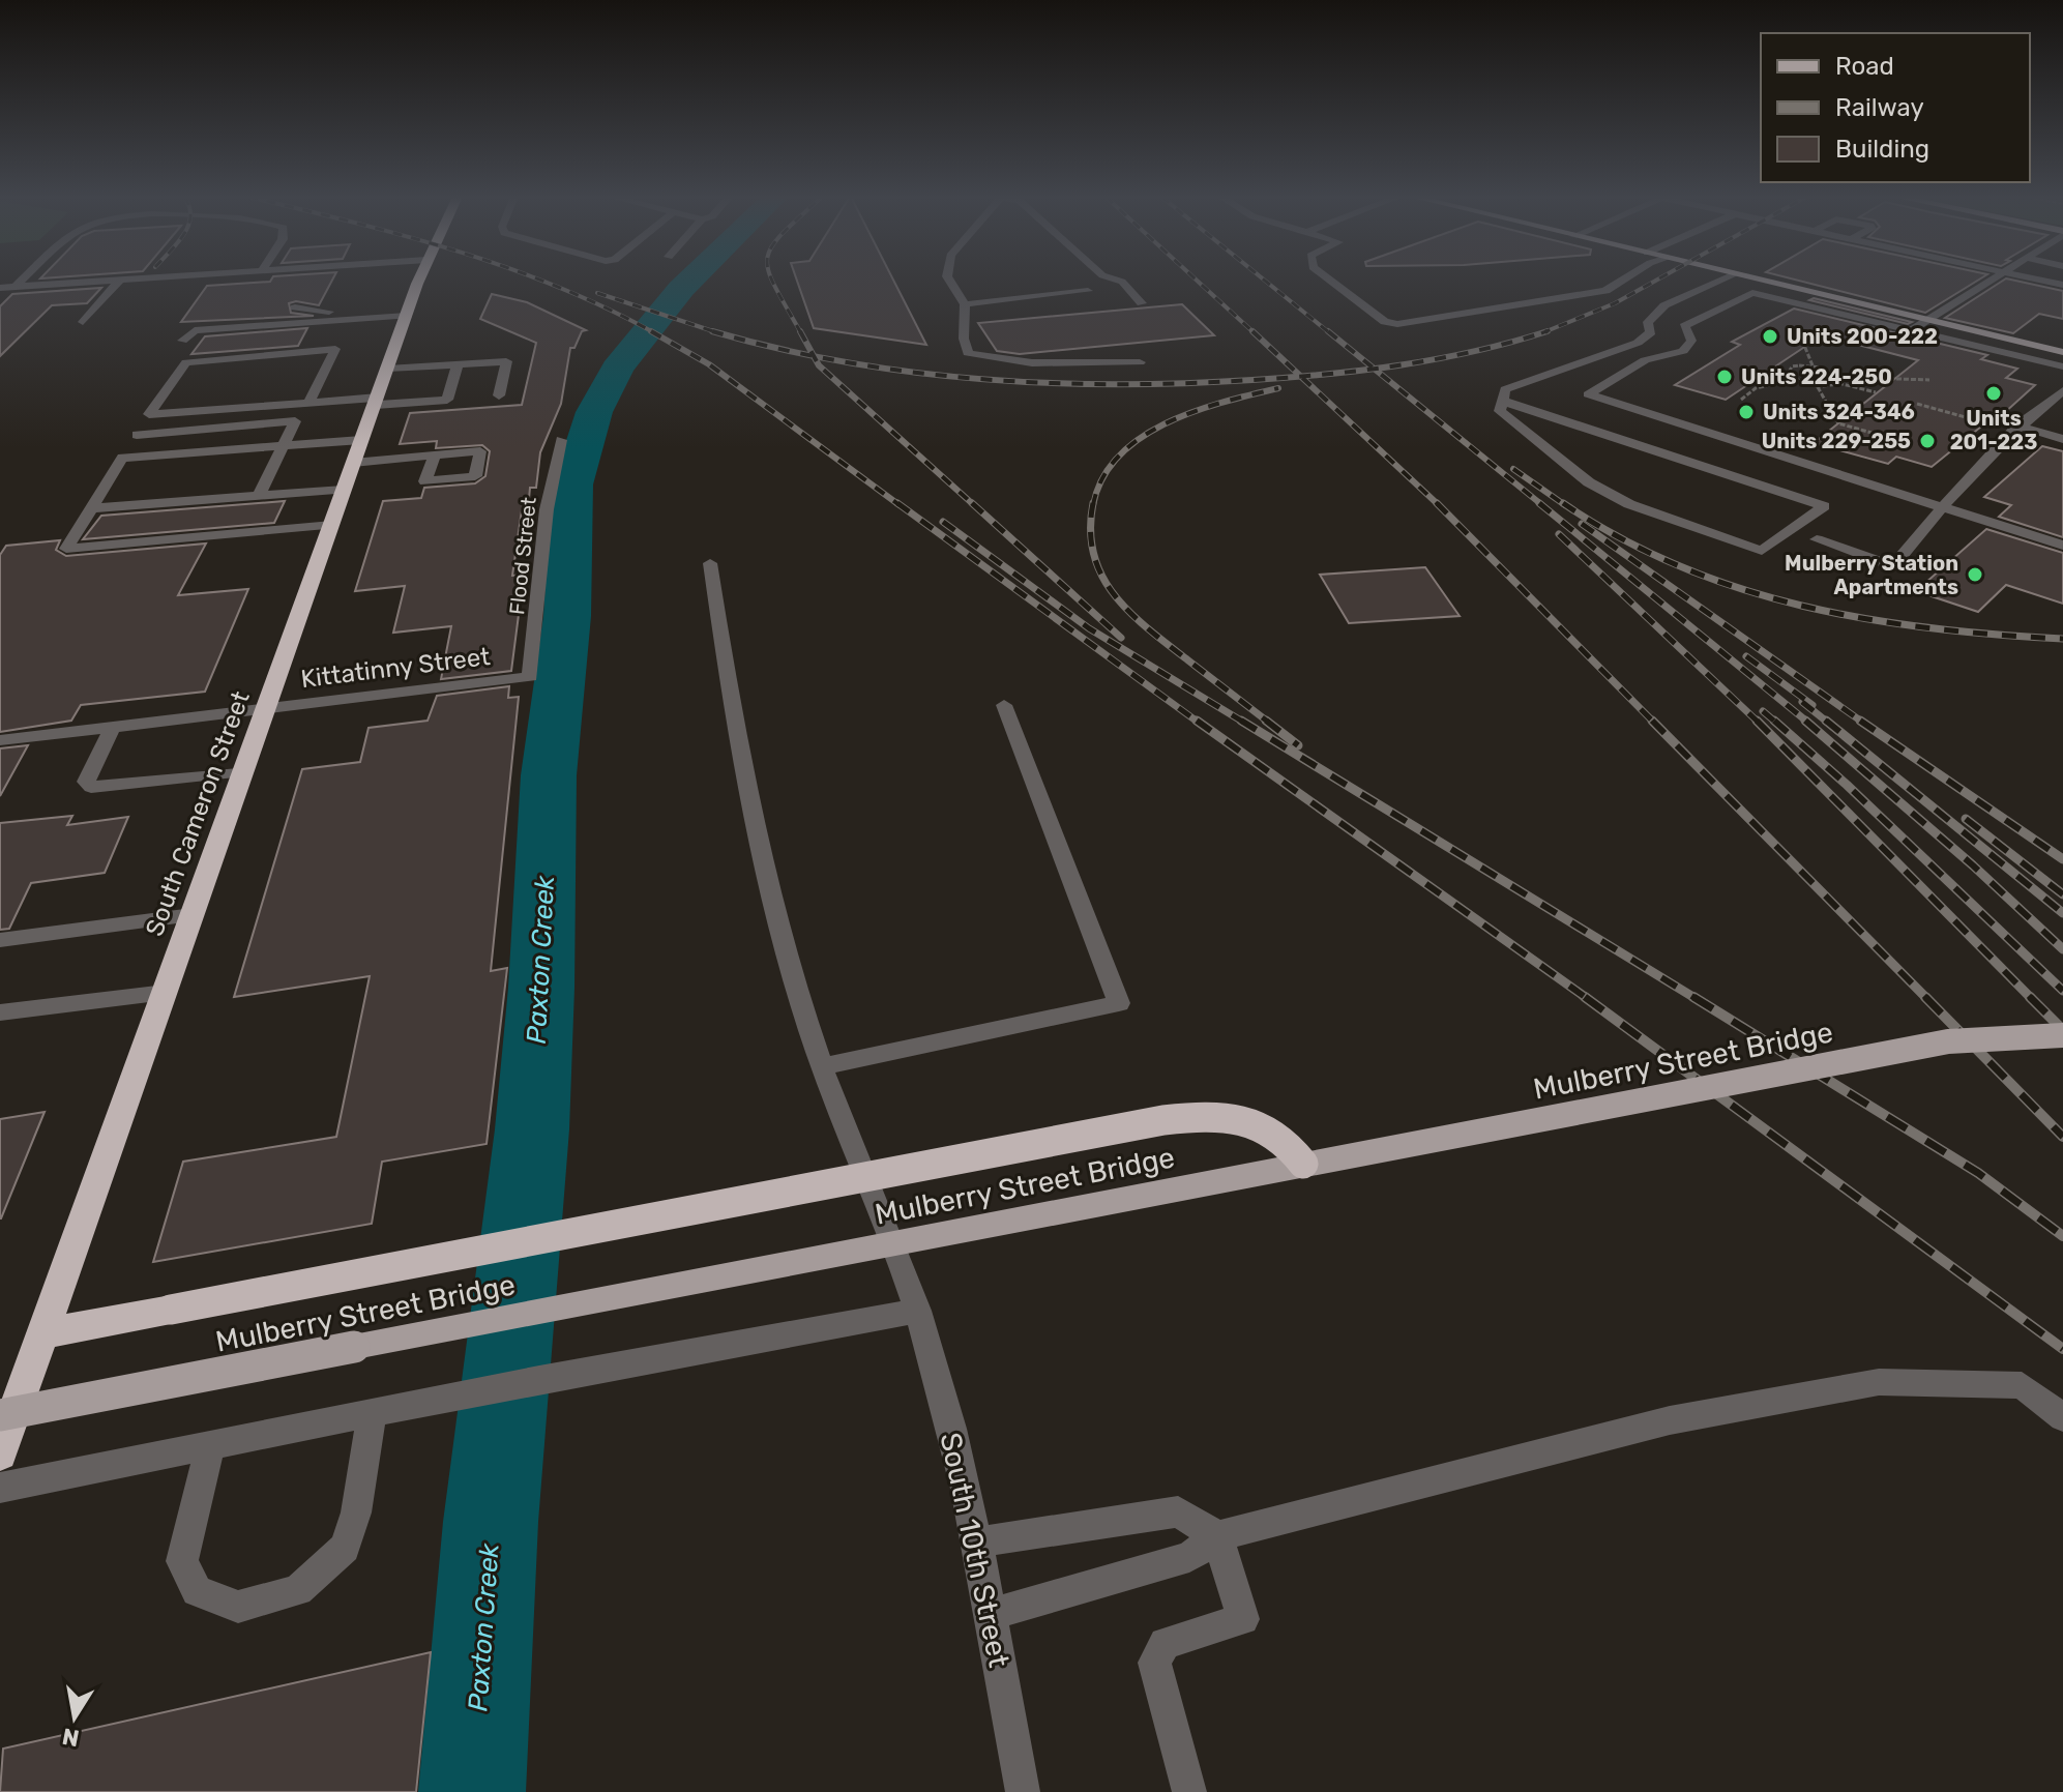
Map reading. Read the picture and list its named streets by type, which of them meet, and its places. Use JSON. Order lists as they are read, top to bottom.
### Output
{
  "streets": {
    "highway": ["South Cameron Street"],
    "main road": ["Mulberry Street Bridge"],
    "street": ["Flood Street", "Kittatinny Street", "South 10th Street"]
  },
  "crossings": [
    ["Flood Street", "Kittatinny Street"],
    ["Kittatinny Street", "South Cameron Street"]
  ],
  "water": ["Paxton Creek"],
  "places": [
    "Units 200-222",
    "Units 224-250",
    "Units 201-223",
    "Units 324-346",
    "Units 229-255",
    "Mulberry Station Apartments"
  ],
  "legend": ["Road", "Railway", "Building"],
  "north": "bottom"
}
